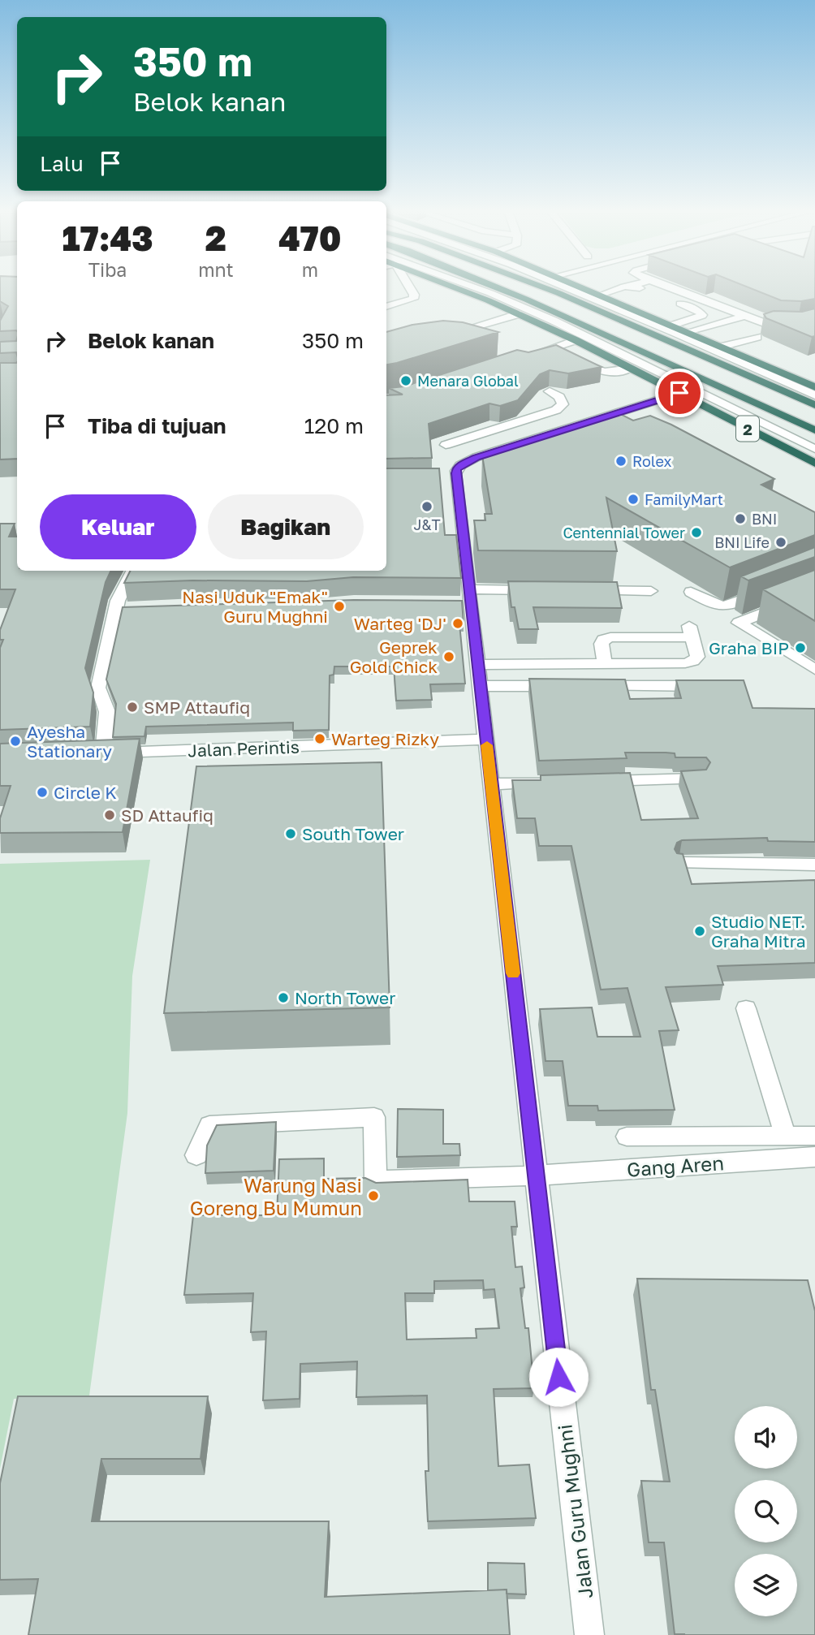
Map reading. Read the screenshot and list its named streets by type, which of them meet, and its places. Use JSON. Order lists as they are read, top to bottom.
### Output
{
  "streets": {
    "highway": ["2"],
    "street": ["Jalan Perintis", "Gang Aren", "Jalan Guru Mughni"]
  },
  "crossings": [
    ["Jalan Perintis", "Jalan Guru Mughni"],
    ["Gang Aren", "Jalan Guru Mughni"]
  ],
  "places": [
    "Menara Global",
    "Rolex",
    "FamilyMart",
    "J&T",
    "BNI",
    "Centennial Tower",
    "BNI Life",
    "Nasi Uduk \"Emak\" Guru Mughni",
    "Warteg 'DJ'",
    "Graha BIP",
    "Geprek Gold Chick",
    "SMP Attaufiq",
    "Warteg Rizky",
    "Ayesha Stationary",
    "Circle K",
    "SD Attaufiq",
    "South Tower",
    "Studio NET. Graha Mitra",
    "North Tower",
    "Warung Nasi Goreng Bu Mumun"
  ],
  "page": {
    "turn": ["350 m", "Belok kanan"],
    "then": "Lalu",
    "eta": [
      "17:43",
      "Tiba",
      "2",
      "mnt",
      "470",
      "m"
    ],
    "list": [
      {
        "name": "Belok kanan",
        "value": "350 m"
      },
      {
        "name": "Tiba di tujuan",
        "value": "120 m"
      }
    ],
    "buttons": ["Keluar", "Bagikan"]
  }
}
